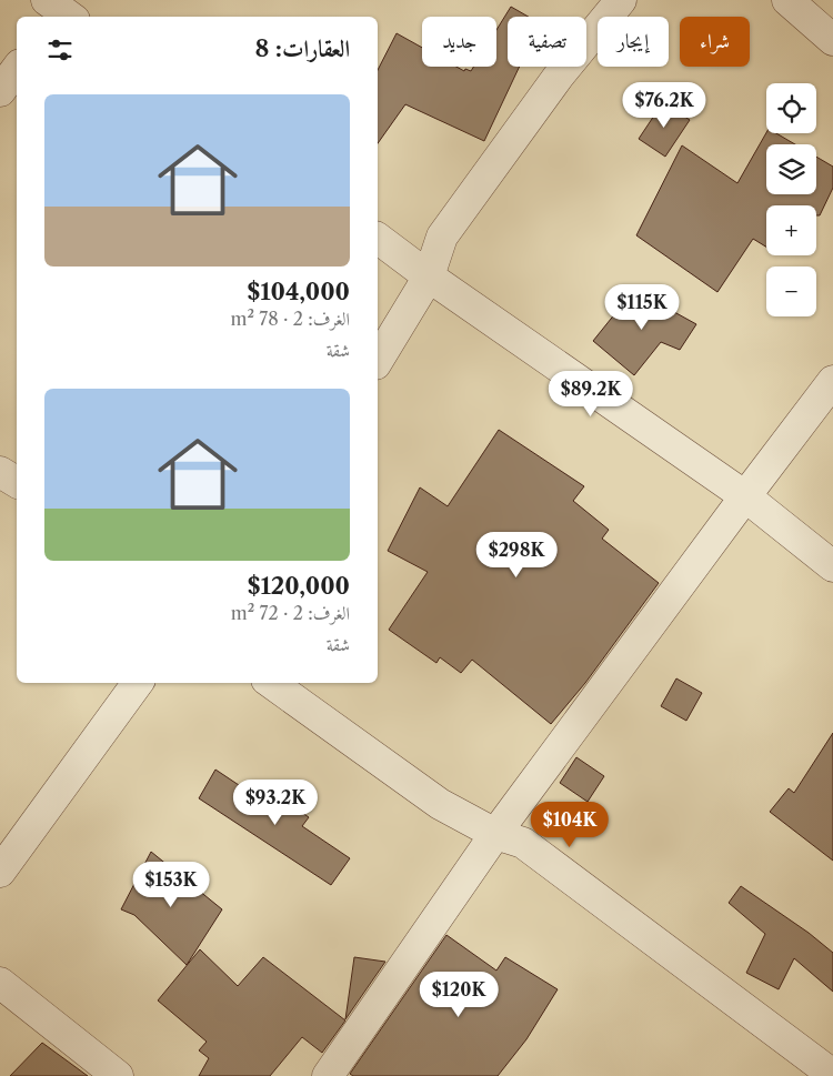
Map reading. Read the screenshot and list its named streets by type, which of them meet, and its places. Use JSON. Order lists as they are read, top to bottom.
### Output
{
  "page": {
    "chip": [
      "شراء",
      "إيجار",
      "تصفية",
      "جديد"
    ],
    "heading": "العقارات: 8",
    "price": [
      "$76.2K",
      "$115K",
      "$89.2K",
      "$298K",
      "$93.2K",
      "$104K",
      "$153K",
      "$120K"
    ],
    "map_buttons": ["+", "−"],
    "list": [
      {
        "name": "$104,000",
        "note": "الغرف: 2 · 78 m² · شقة"
      },
      {
        "name": "$120,000",
        "note": "الغرف: 2 · 72 m² · شقة"
      }
    ]
  }
}
